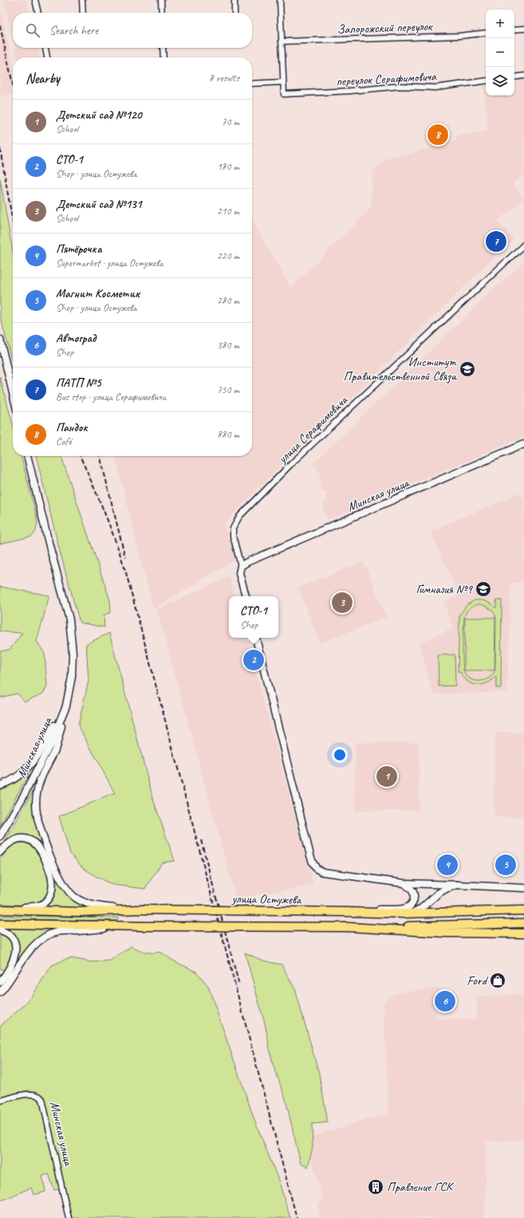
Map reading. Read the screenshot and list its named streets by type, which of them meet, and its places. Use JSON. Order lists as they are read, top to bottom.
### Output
{
  "streets": {
    "main road": ["улица Остужева"],
    "street": [
      "Запорожский переулок",
      "переулок Серафимовича",
      "улица Серафимовича",
      "Минская улица"
    ]
  },
  "crossings": [
    ["улица Серафимовича", "Минская улица"]
  ],
  "places": {
    "school or university": ["Институт Правительственной Связи", "Гимназия №9"],
    "shop": ["Ford"],
    "building": ["Правление ГСК"]
  },
  "page": {
    "map_buttons": ["+", "−"],
    "search": "Search here",
    "heading": ["Nearby", "8 results"],
    "list": [
      {
        "mark": "1",
        "name": "Детский сад №120",
        "note": "School",
        "value": "70 m"
      },
      {
        "mark": "2",
        "name": "СТО-1",
        "note": "Shop · улица Остужева",
        "value": "180 m"
      },
      {
        "mark": "3",
        "name": "Детский сад №131",
        "note": "School",
        "value": "210 m"
      },
      {
        "mark": "4",
        "name": "Пятёрочка",
        "note": "Supermarket · улица Остужева",
        "value": "220 m"
      },
      {
        "mark": "5",
        "name": "Магнит Косметик",
        "note": "Shop · улица Остужева",
        "value": "280 m"
      },
      {
        "mark": "6",
        "name": "Автоград",
        "note": "Shop",
        "value": "380 m"
      },
      {
        "mark": "7",
        "name": "ПАТП №5",
        "note": "Bus stop · улица Серафимовича",
        "value": "750 m"
      },
      {
        "mark": "8",
        "name": "Пандок",
        "note": "Café",
        "value": "880 m"
      }
    ],
    "pins": [
      "8",
      "7",
      "3",
      "2",
      "1",
      "4",
      "5",
      "6"
    ],
    "popup": ["СТО-1", "Shop"]
  }
}
